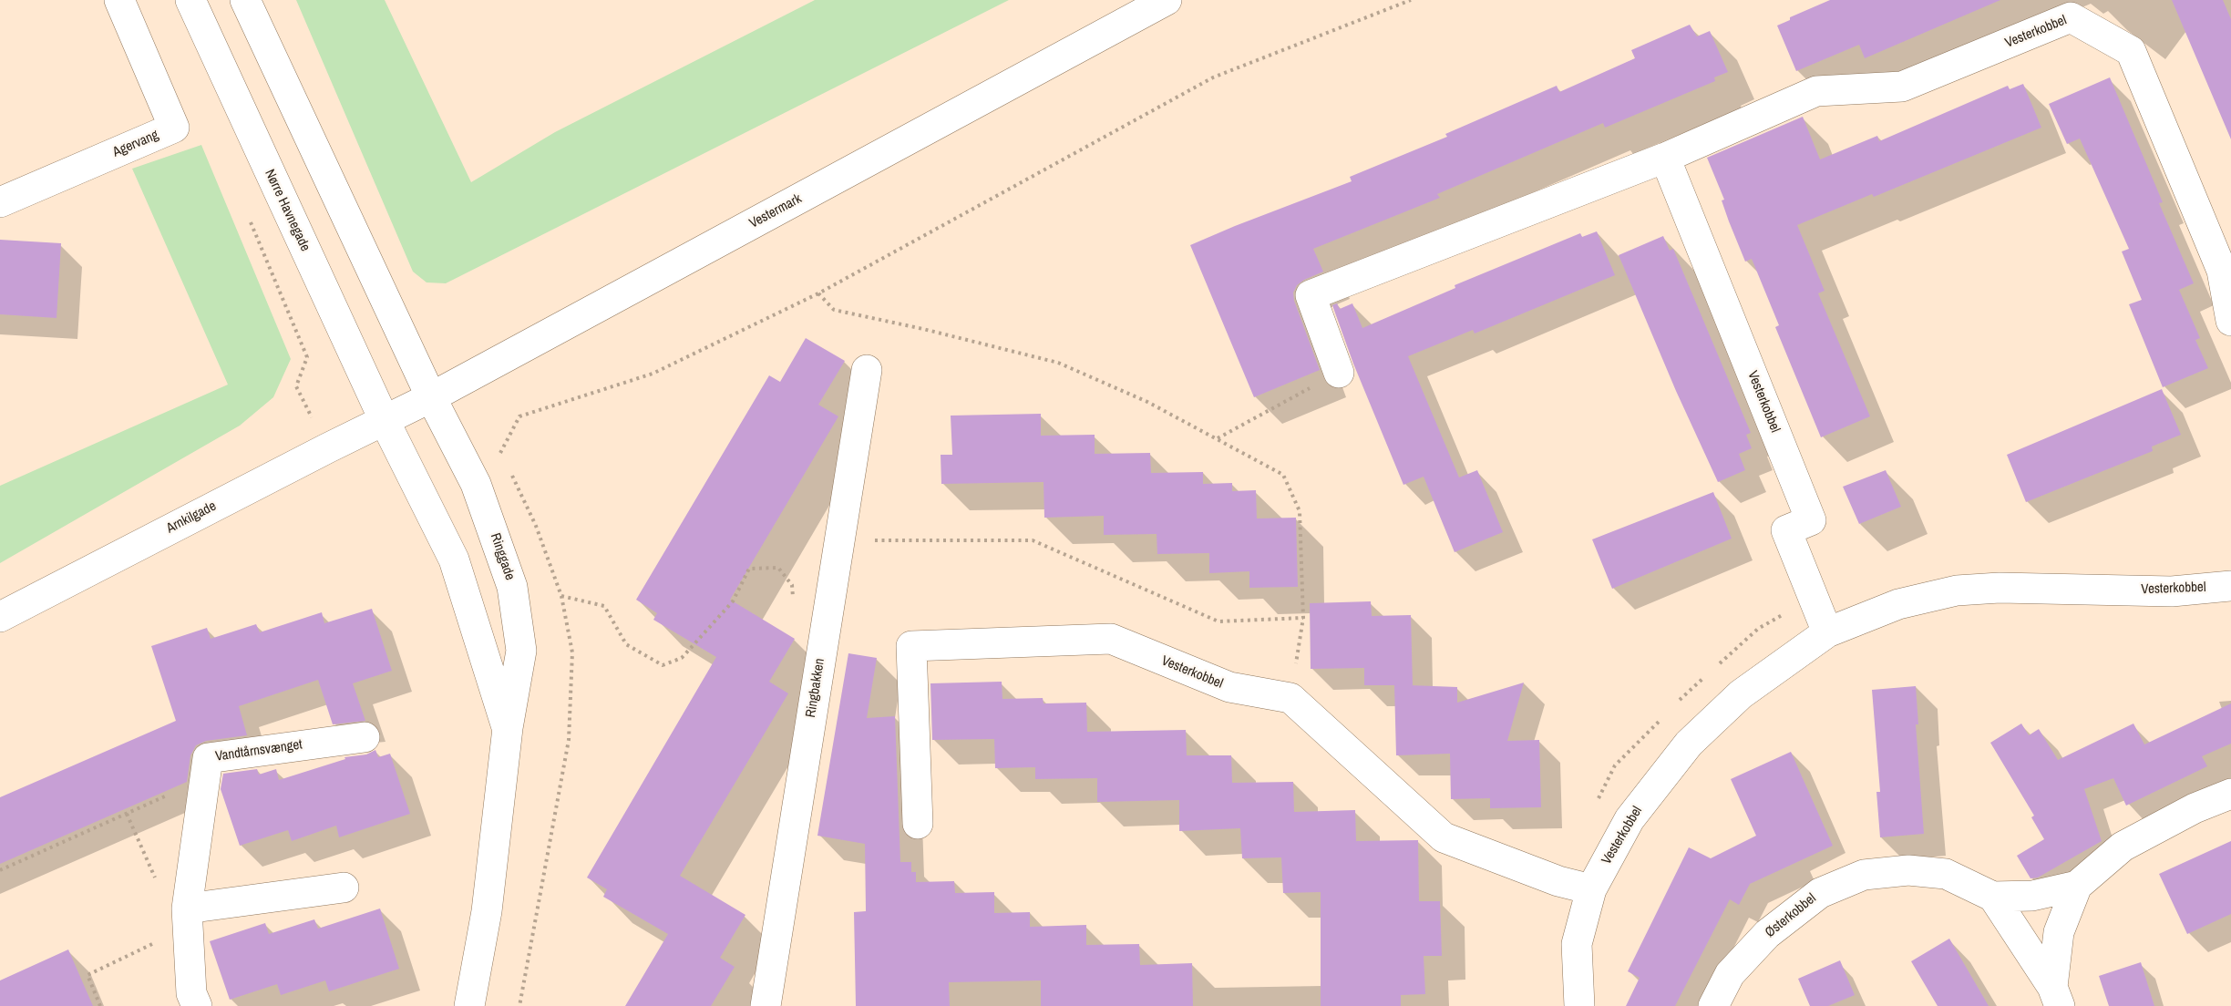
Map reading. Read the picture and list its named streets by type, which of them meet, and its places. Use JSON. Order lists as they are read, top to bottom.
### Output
{
  "streets": {
    "street": [
      "Vesterkobbel",
      "Agervang",
      "Nørre Havnegade",
      "Vestermark",
      "Arnkilgade",
      "Ringgade",
      "Ringbakken",
      "Vandtårnsvænget",
      "Østerkobbel"
    ]
  },
  "crossings": [
    ["Nørre Havnegade", "Vestermark"],
    ["Nørre Havnegade", "Arnkilgade"],
    ["Nørre Havnegade", "Ringgade"],
    ["Vestermark", "Arnkilgade"],
    ["Vestermark", "Ringgade"],
    ["Arnkilgade", "Ringgade"]
  ]
}
